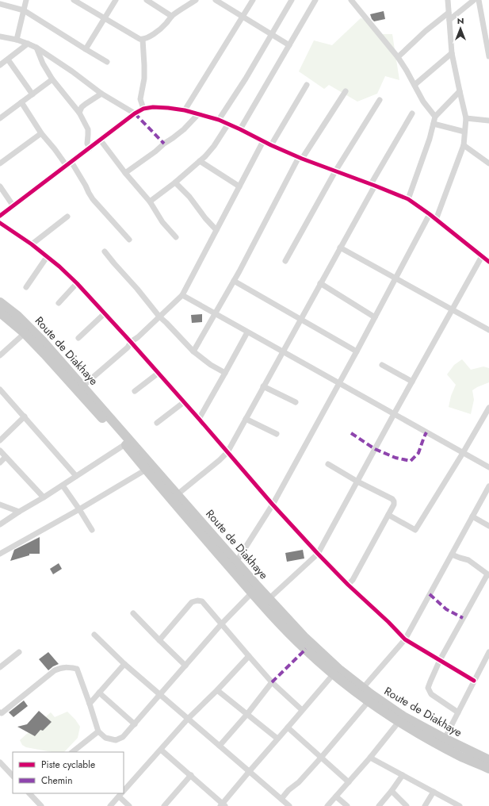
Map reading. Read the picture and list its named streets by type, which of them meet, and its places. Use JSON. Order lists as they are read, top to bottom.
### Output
{
  "streets": {
    "main road": ["Route de Diakhaye"]
  },
  "legend": ["Piste cyclable", "Chemin"],
  "north": "top"
}
